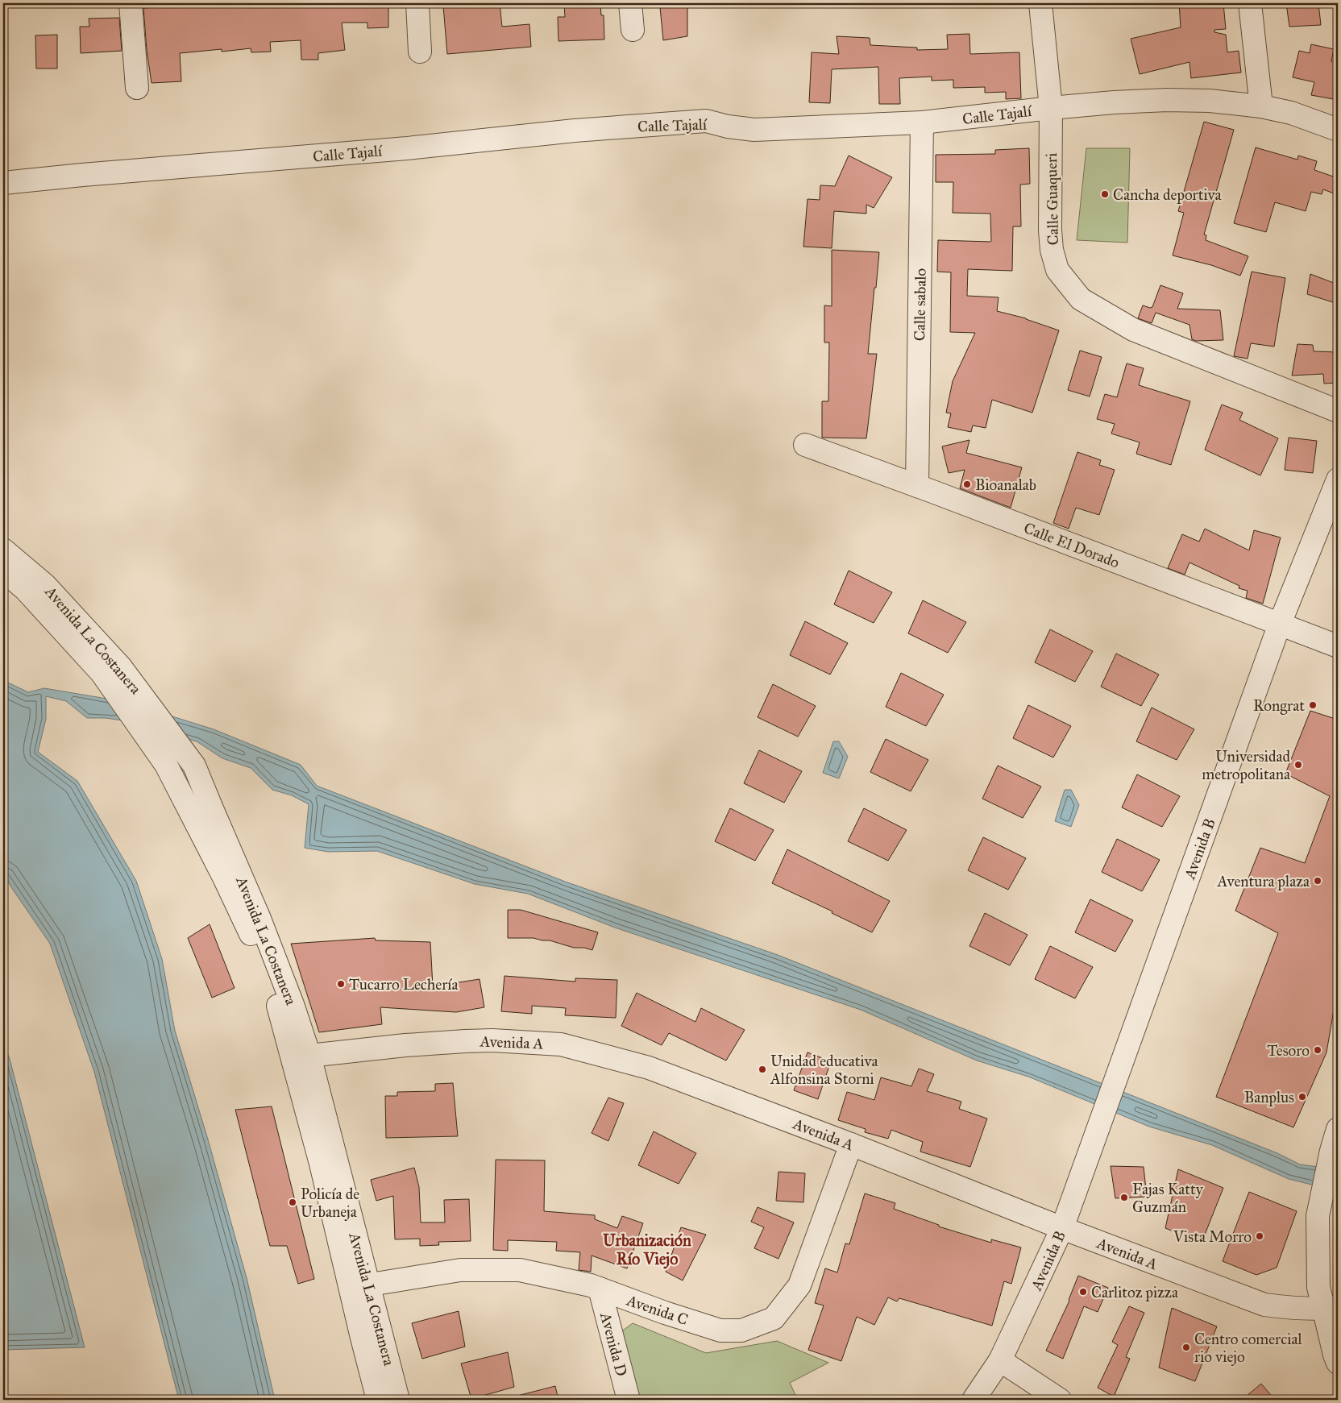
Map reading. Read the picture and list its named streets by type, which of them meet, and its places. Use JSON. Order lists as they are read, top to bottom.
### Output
{
  "streets": {
    "street": [
      "Calle Tajalí",
      "Calle Guaqueri",
      "Calle sabalo",
      "Calle El Dorado",
      "Avenida La Costanera",
      "Avenida B",
      "Avenida A",
      "Avenida C",
      "Avenida D"
    ]
  },
  "crossings": [
    ["Calle Tajalí", "Calle Guaqueri"],
    ["Calle Tajalí", "Calle sabalo"],
    ["Calle sabalo", "Calle El Dorado"],
    ["Calle El Dorado", "Avenida B"],
    ["Avenida La Costanera", "Avenida A"],
    ["Avenida La Costanera", "Avenida C"],
    ["Avenida B", "Avenida A"],
    ["Avenida A", "Avenida C"],
    ["Avenida C", "Avenida D"]
  ],
  "districts": ["Urbanización Río Viejo"],
  "places": [
    "Cancha deportiva",
    "Bioanalab",
    "Rongrat",
    "Universidad metropolitana",
    "Aventura plaza",
    "Tucarro Lechería",
    "Tesoro",
    "Unidad educativa Alfonsina Storni",
    "Banplus",
    "Fajas Katty Guzmán",
    "Policía de Urbaneja",
    "Vista Morro",
    "Carlitoz pizza",
    "Centro comercial rio viejo"
  ]
}
